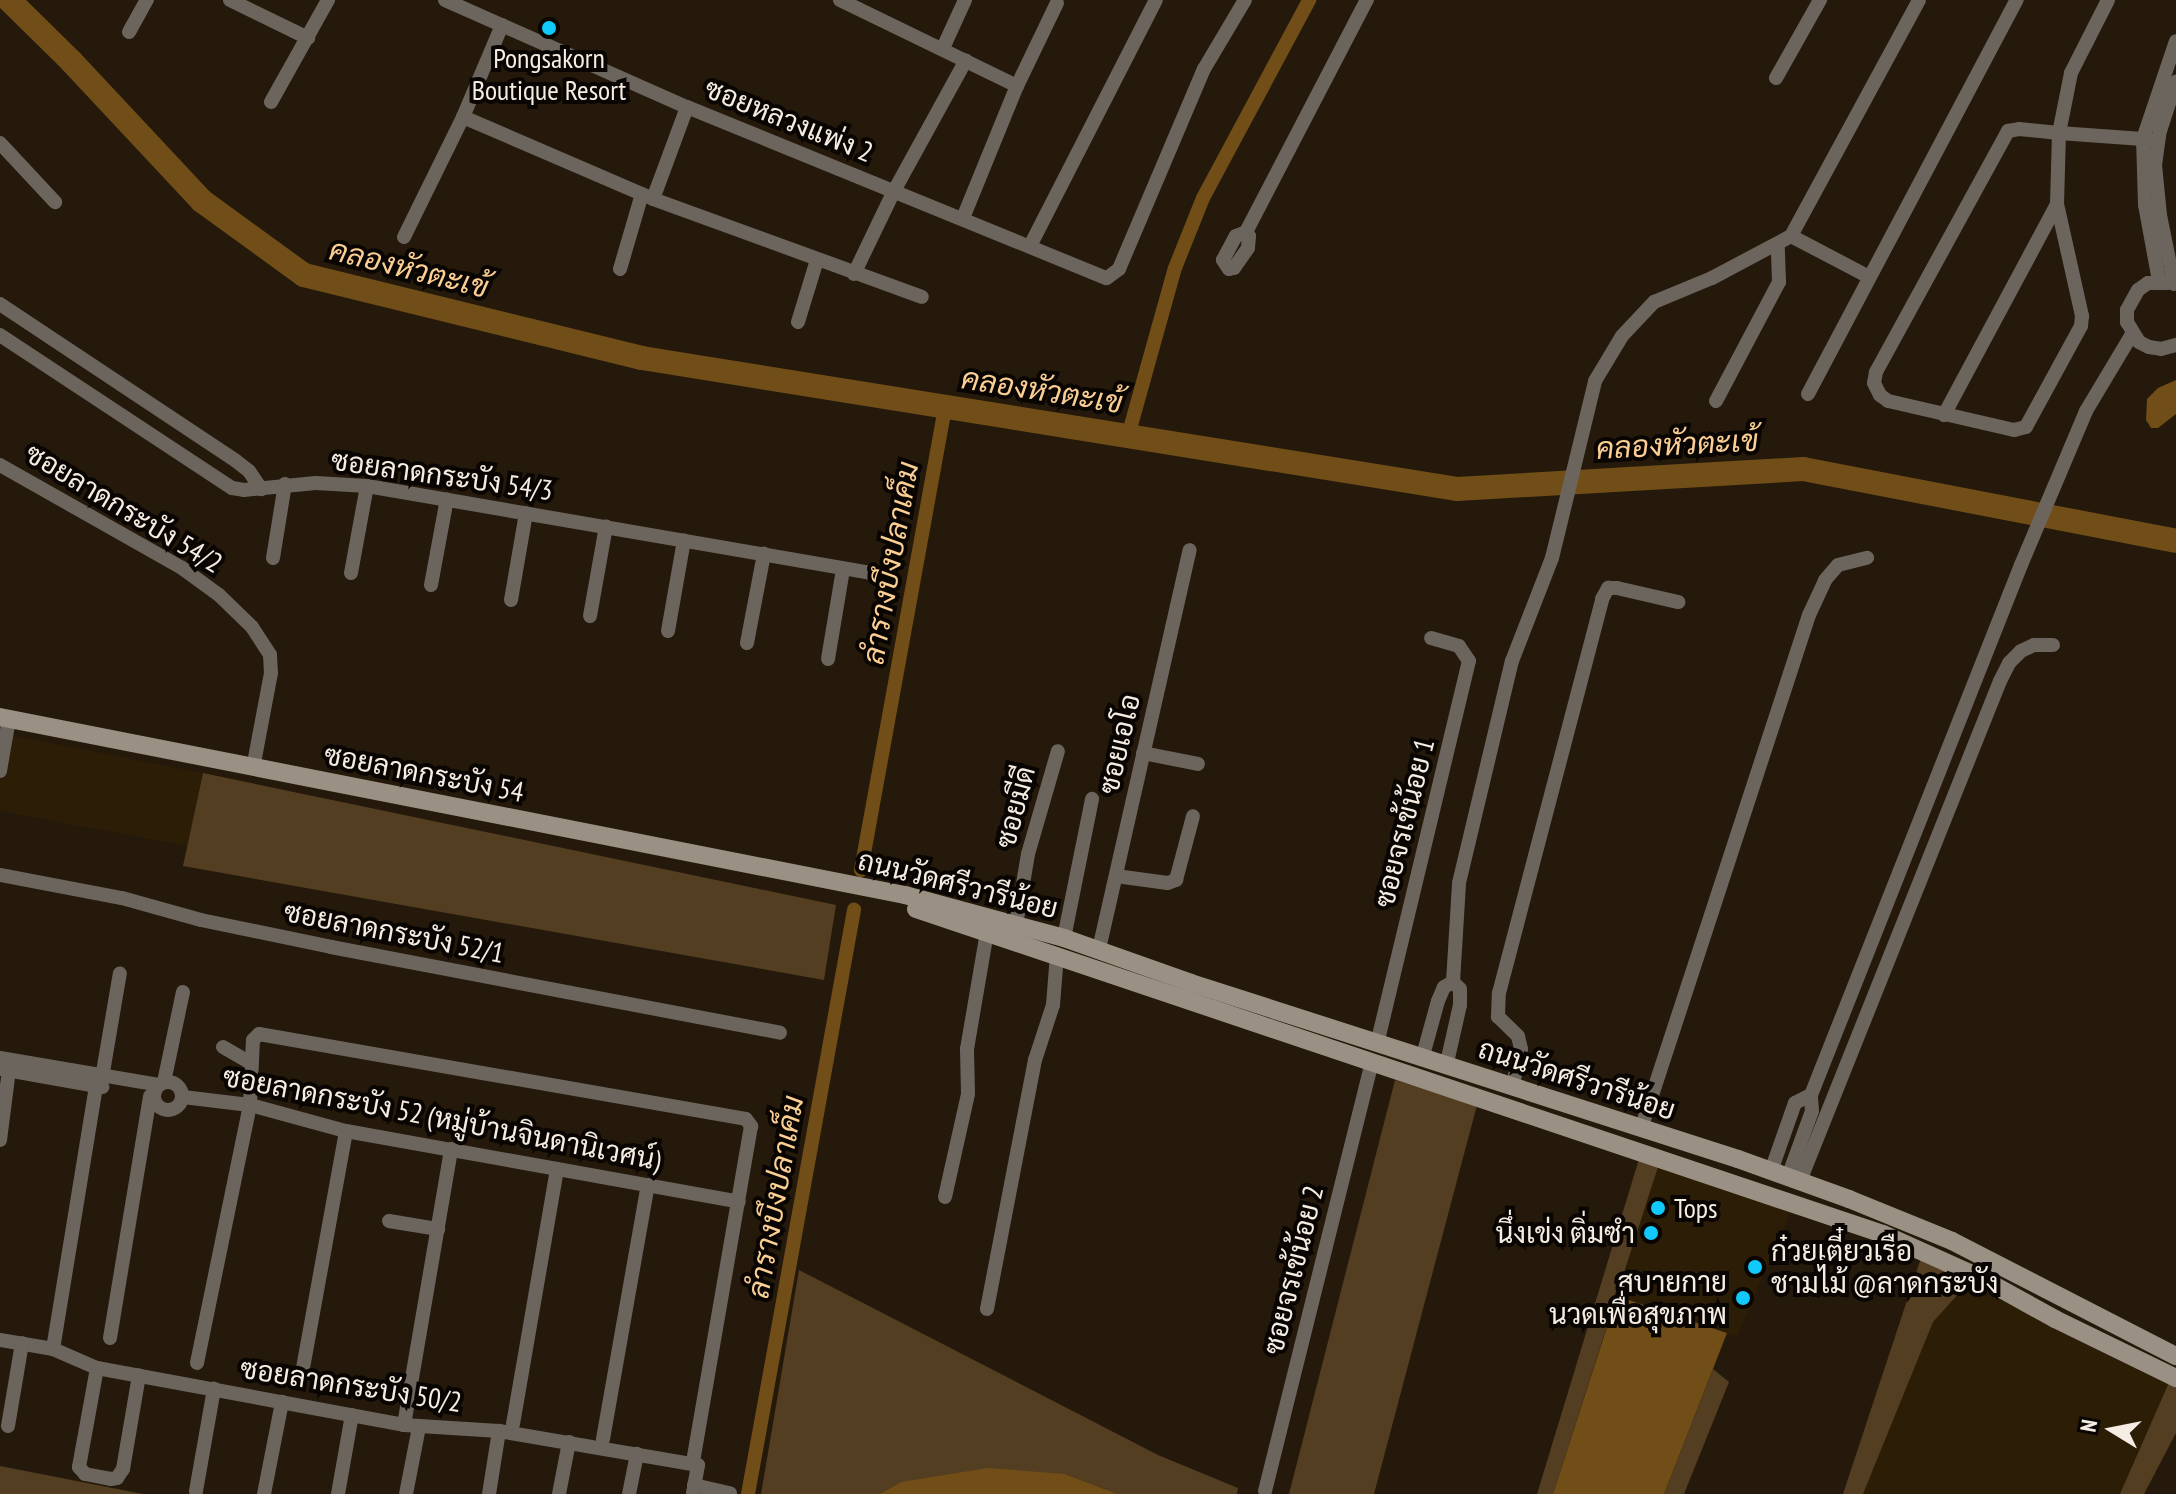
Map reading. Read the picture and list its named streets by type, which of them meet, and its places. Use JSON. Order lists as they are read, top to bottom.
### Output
{
  "streets": {
    "main road": ["ซอยลาดกระบัง 54", "ถนนวัดศรีวารีน้อย"],
    "street": [
      "ซอยหลวงแพ่ง 2",
      "ซอยลาดกระบัง 54/3",
      "ซอยลาดกระบัง 54/2",
      "ซอยเอโอ",
      "ซอยมีดี",
      "ซอยจรเข้น้อย 1",
      "ซอยลาดกระบัง 52/1",
      "ซอยลาดกระบัง 52 (หมู่บ้านจินดานิเวศน์)",
      "ซอยจรเข้น้อย 2",
      "ซอยลาดกระบัง 50/2"
    ]
  },
  "crossings": [
    ["ซอยลาดกระบัง 54/2", "ซอยลาดกระบัง 54"],
    ["ซอยเอโอ", "ถนนวัดศรีวารีน้อย"],
    ["ซอยลาดกระบัง 54", "ถนนวัดศรีวารีน้อย"],
    ["ซอยมีดี", "ถนนวัดศรีวารีน้อย"],
    ["ซอยจรเข้น้อย 1", "ถนนวัดศรีวารีน้อย"],
    ["ซอยจรเข้น้อย 1", "ซอยจรเข้น้อย 2"],
    ["ถนนวัดศรีวารีน้อย", "ซอยจรเข้น้อย 2"]
  ],
  "water": ["คลองหัวตะเข้", "ลำรางบึงปลาเค็ม"],
  "places": [
    "Pongsakorn Boutique Resort",
    "Tops",
    "นึ่งเข่ง ติ่มซำ",
    "ก๋วยเตี๋ยวเรือ ชามไม้ @ลาดกระบัง",
    "สบายกาย นวดเพื่อสุขภาพ"
  ],
  "north": "left"
}
